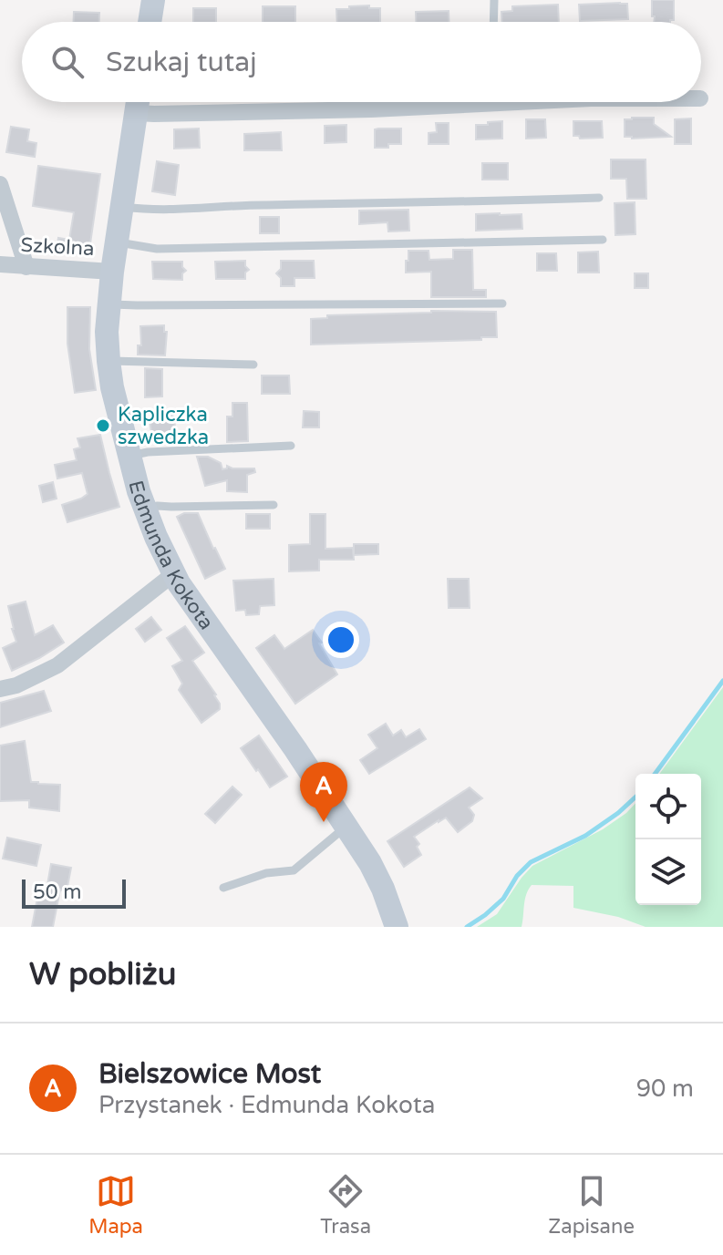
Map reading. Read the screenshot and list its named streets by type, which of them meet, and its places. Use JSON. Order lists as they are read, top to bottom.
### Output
{
  "streets": {
    "street": ["Szkolna", "Edmunda Kokota"]
  },
  "crossings": [
    ["Szkolna", "Edmunda Kokota"]
  ],
  "places": ["Kapliczka szwedzka"],
  "scale_bar": "50 m",
  "page": {
    "search": "Szukaj tutaj",
    "pins": "A",
    "scale": "50 m",
    "heading": "W pobliżu",
    "list": [
      {
        "mark": "A",
        "name": "Bielszowice Most",
        "note": "Przystanek · Edmunda Kokota",
        "value": "90 m"
      }
    ],
    "nav": ["Mapa", "Trasa", "Zapisane"]
  }
}
